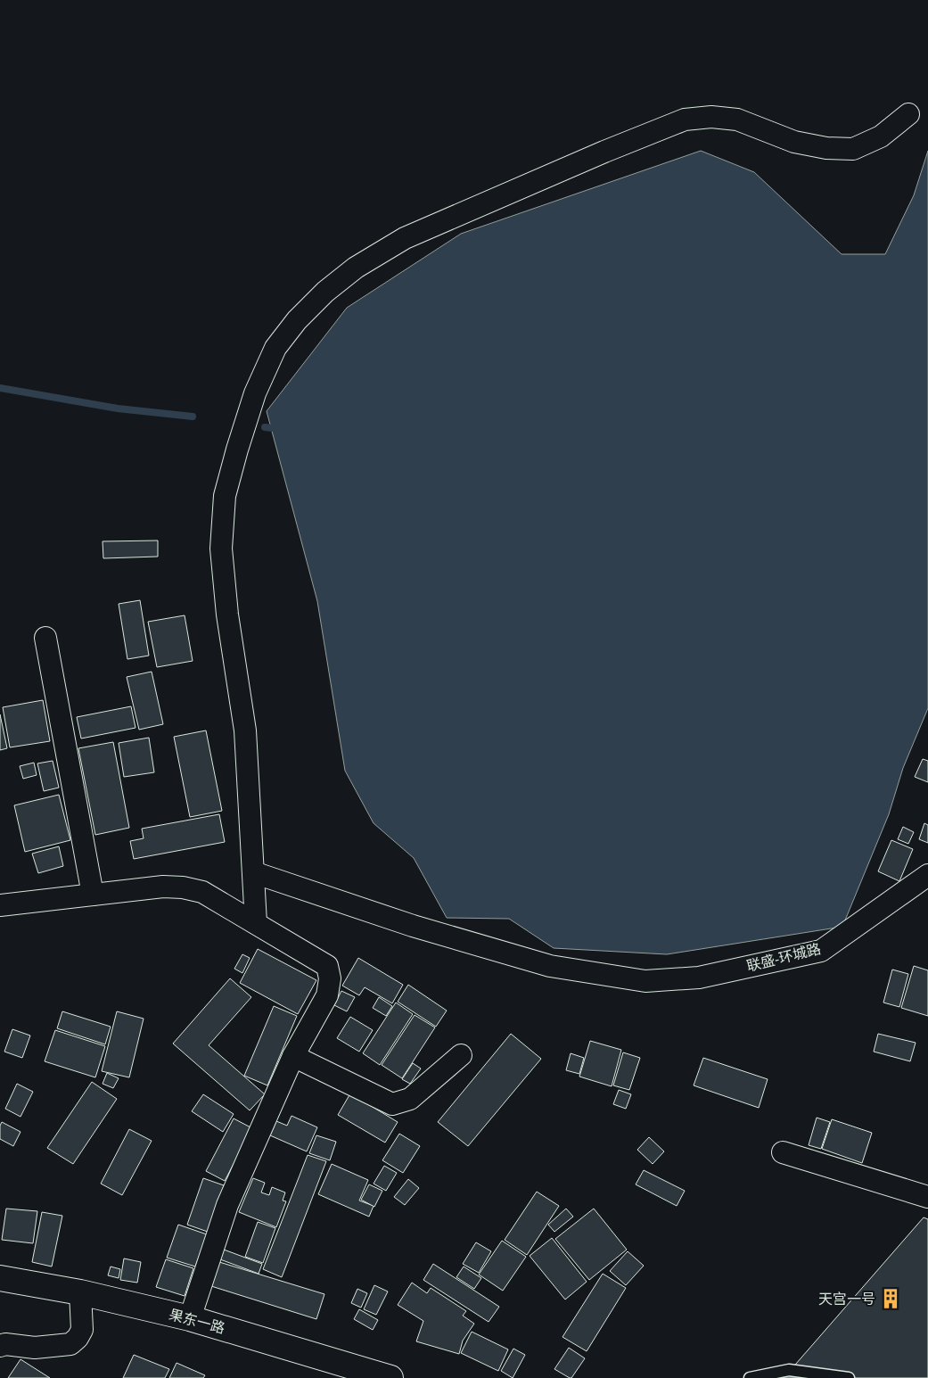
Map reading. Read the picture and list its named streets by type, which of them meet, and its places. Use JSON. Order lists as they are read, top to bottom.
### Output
{
  "streets": {
    "main road": ["果东一路"],
    "street": ["联盛-环城路"]
  },
  "places": {
    "building": ["天宫一号"]
  }
}
